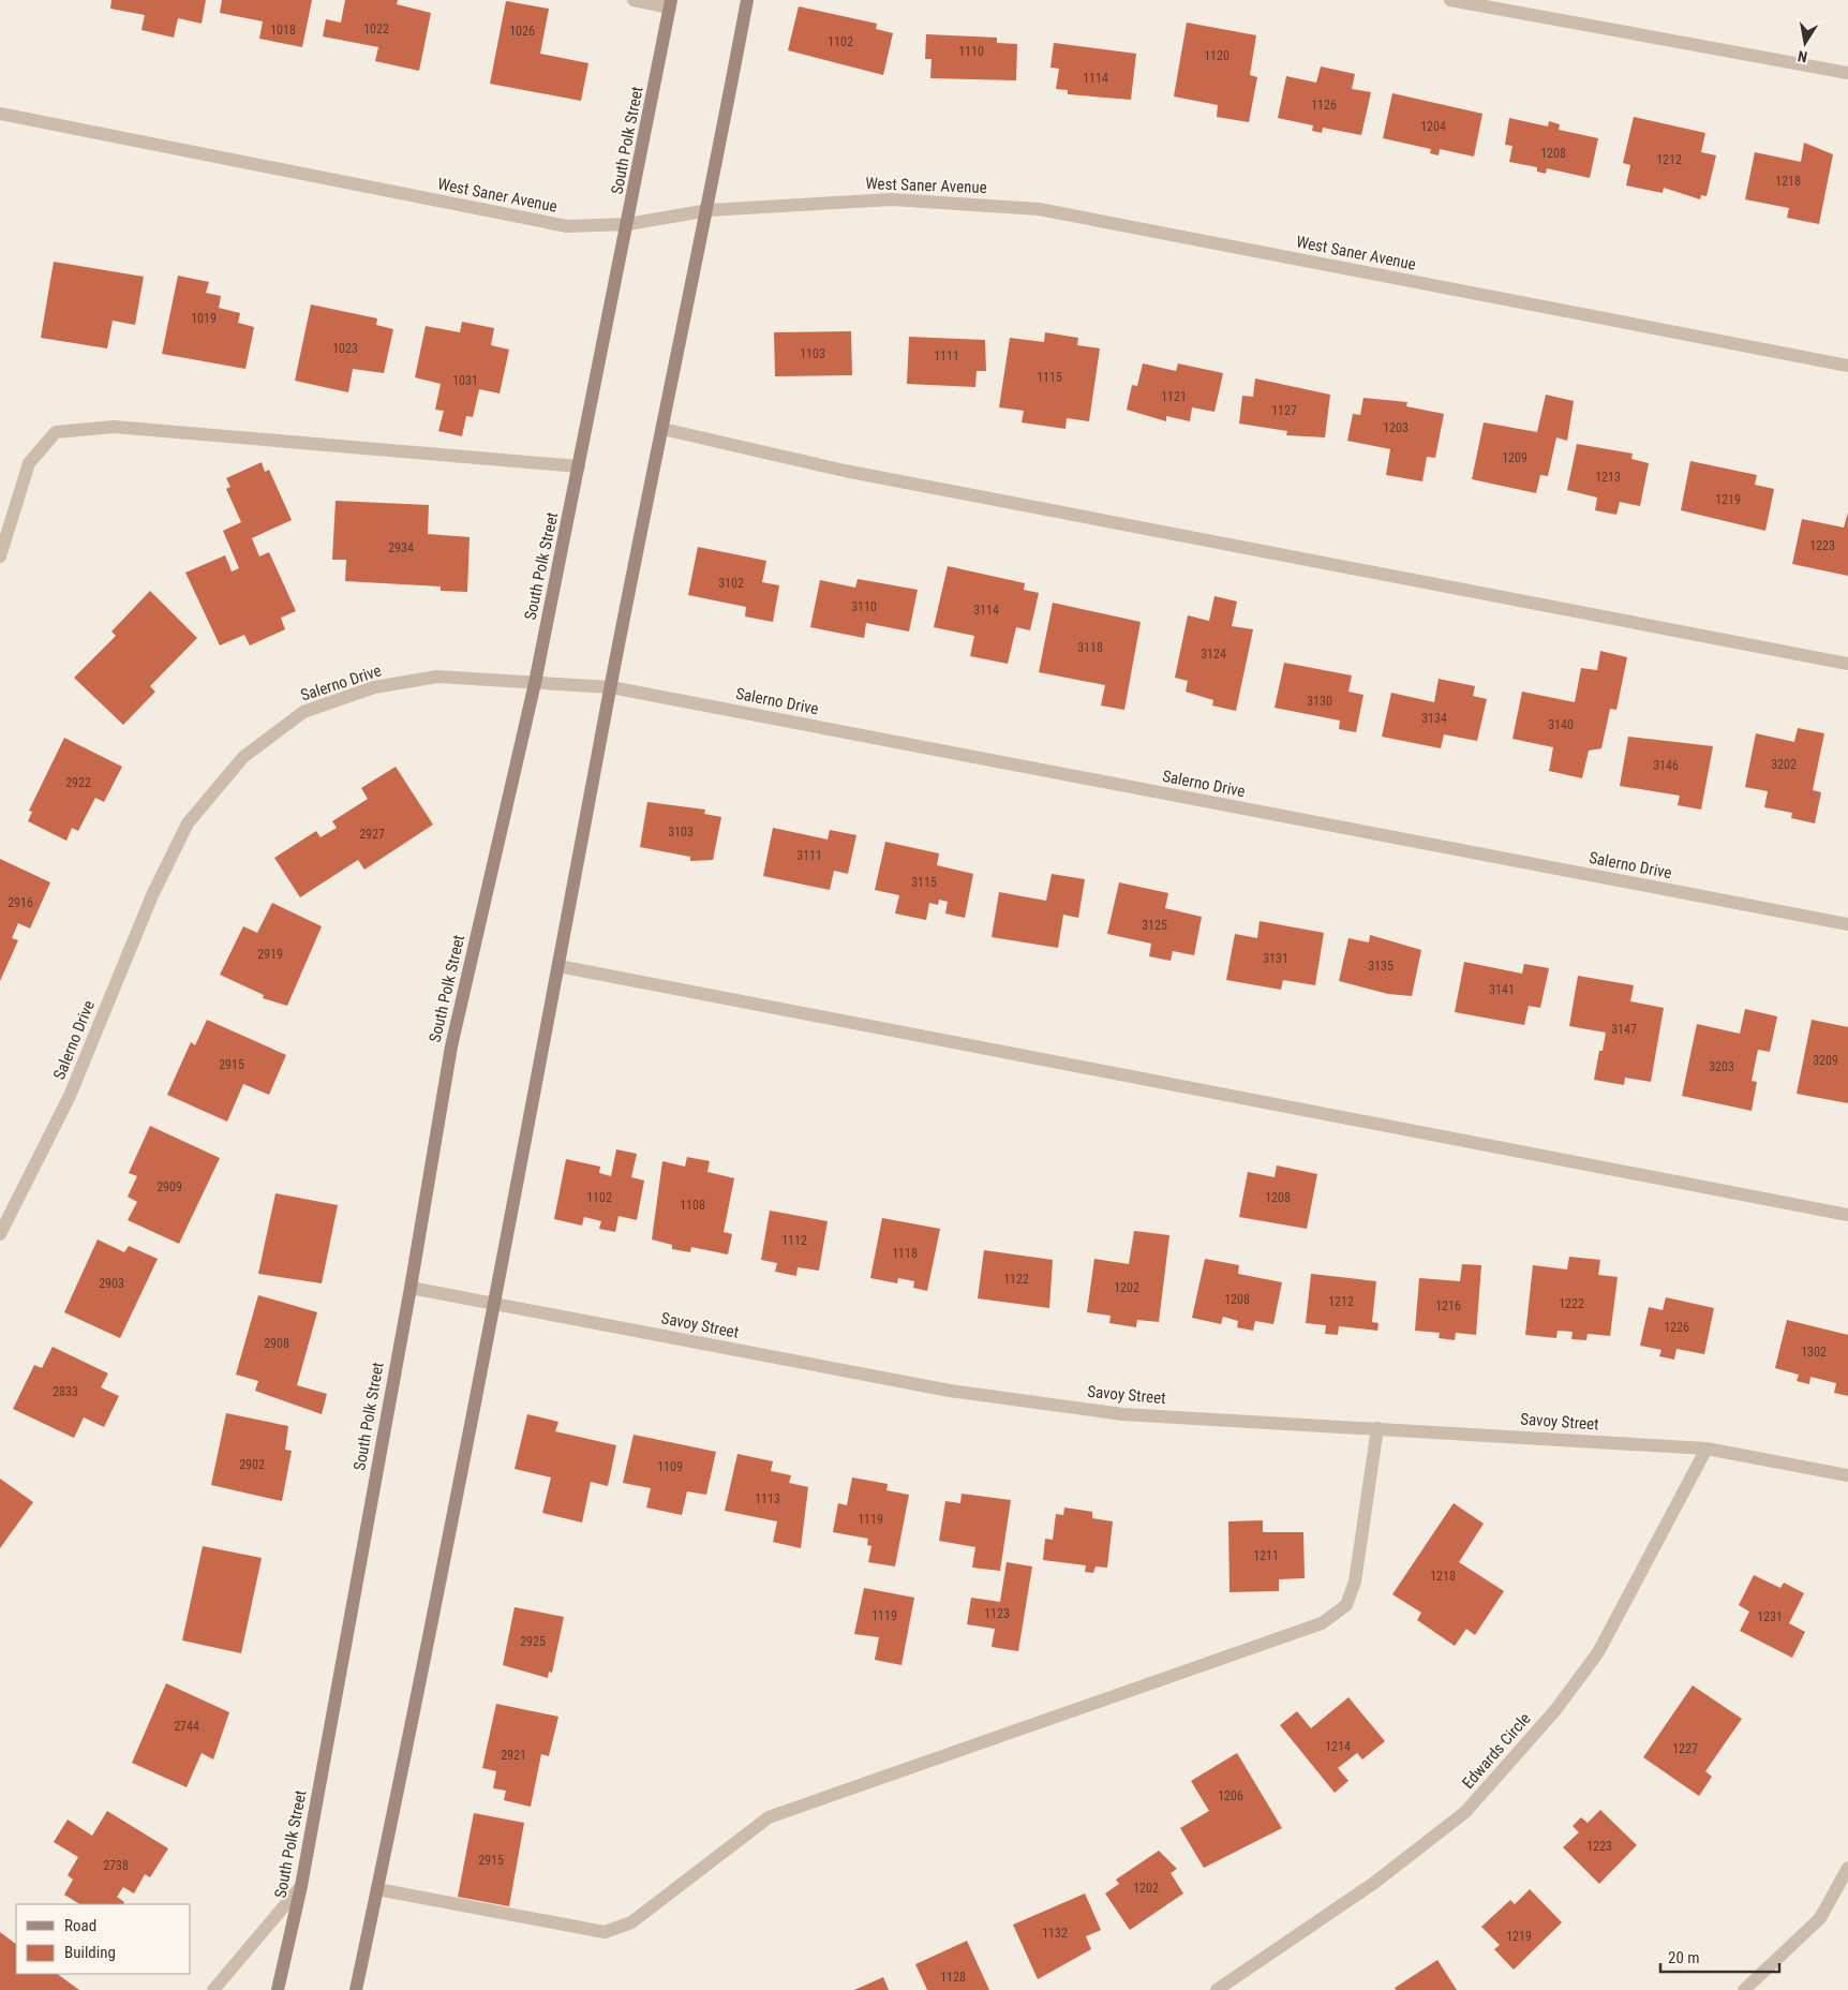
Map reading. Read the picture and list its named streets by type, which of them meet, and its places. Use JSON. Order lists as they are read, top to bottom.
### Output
{
  "streets": {
    "main road": ["South Polk Street"],
    "street": [
      "West Saner Avenue",
      "Salerno Drive",
      "Savoy Street",
      "Edwards Circle"
    ]
  },
  "crossings": [
    ["South Polk Street", "West Saner Avenue"],
    ["South Polk Street", "Salerno Drive"],
    ["South Polk Street", "Savoy Street"],
    ["Savoy Street", "Edwards Circle"]
  ],
  "house_numbers": [
    "1022",
    "1018",
    "1026",
    "1102",
    "1110",
    "1120",
    "1114",
    "1126",
    "1204",
    "1208",
    "1212",
    "1218",
    "1019",
    "1023",
    "1103",
    "1111",
    "1115",
    "1031",
    "1121",
    "1127",
    "1203",
    "1209",
    "1213",
    "1219",
    "1223",
    "2934",
    "3102",
    "3110",
    "3114",
    "3118",
    "3124",
    "3130",
    "3134",
    "3140",
    "3202",
    "3146",
    "2922",
    "3103",
    "2927",
    "3111",
    "3115",
    "2916",
    "3125",
    "2919",
    "3131",
    "3135",
    "3141",
    "3147",
    "3209",
    "2915",
    "3203",
    "2909",
    "1102",
    "1208",
    "1108",
    "1112",
    "1118",
    "1122",
    "2903",
    "1202",
    "1208",
    "1212",
    "1222",
    "1216",
    "1226",
    "2908",
    "1302",
    "2833",
    "2902",
    "1109",
    "1113",
    "1119",
    "1211",
    "1218",
    "1123",
    "1119",
    "1231",
    "2925",
    "2744",
    "1214",
    "1227",
    "2921",
    "1206",
    "1223",
    "2915",
    "2738",
    "1202",
    "1132",
    "1219",
    "1128"
  ],
  "legend": ["Road", "Building"],
  "scale_bar": "20 m",
  "north": "bottom"
}
